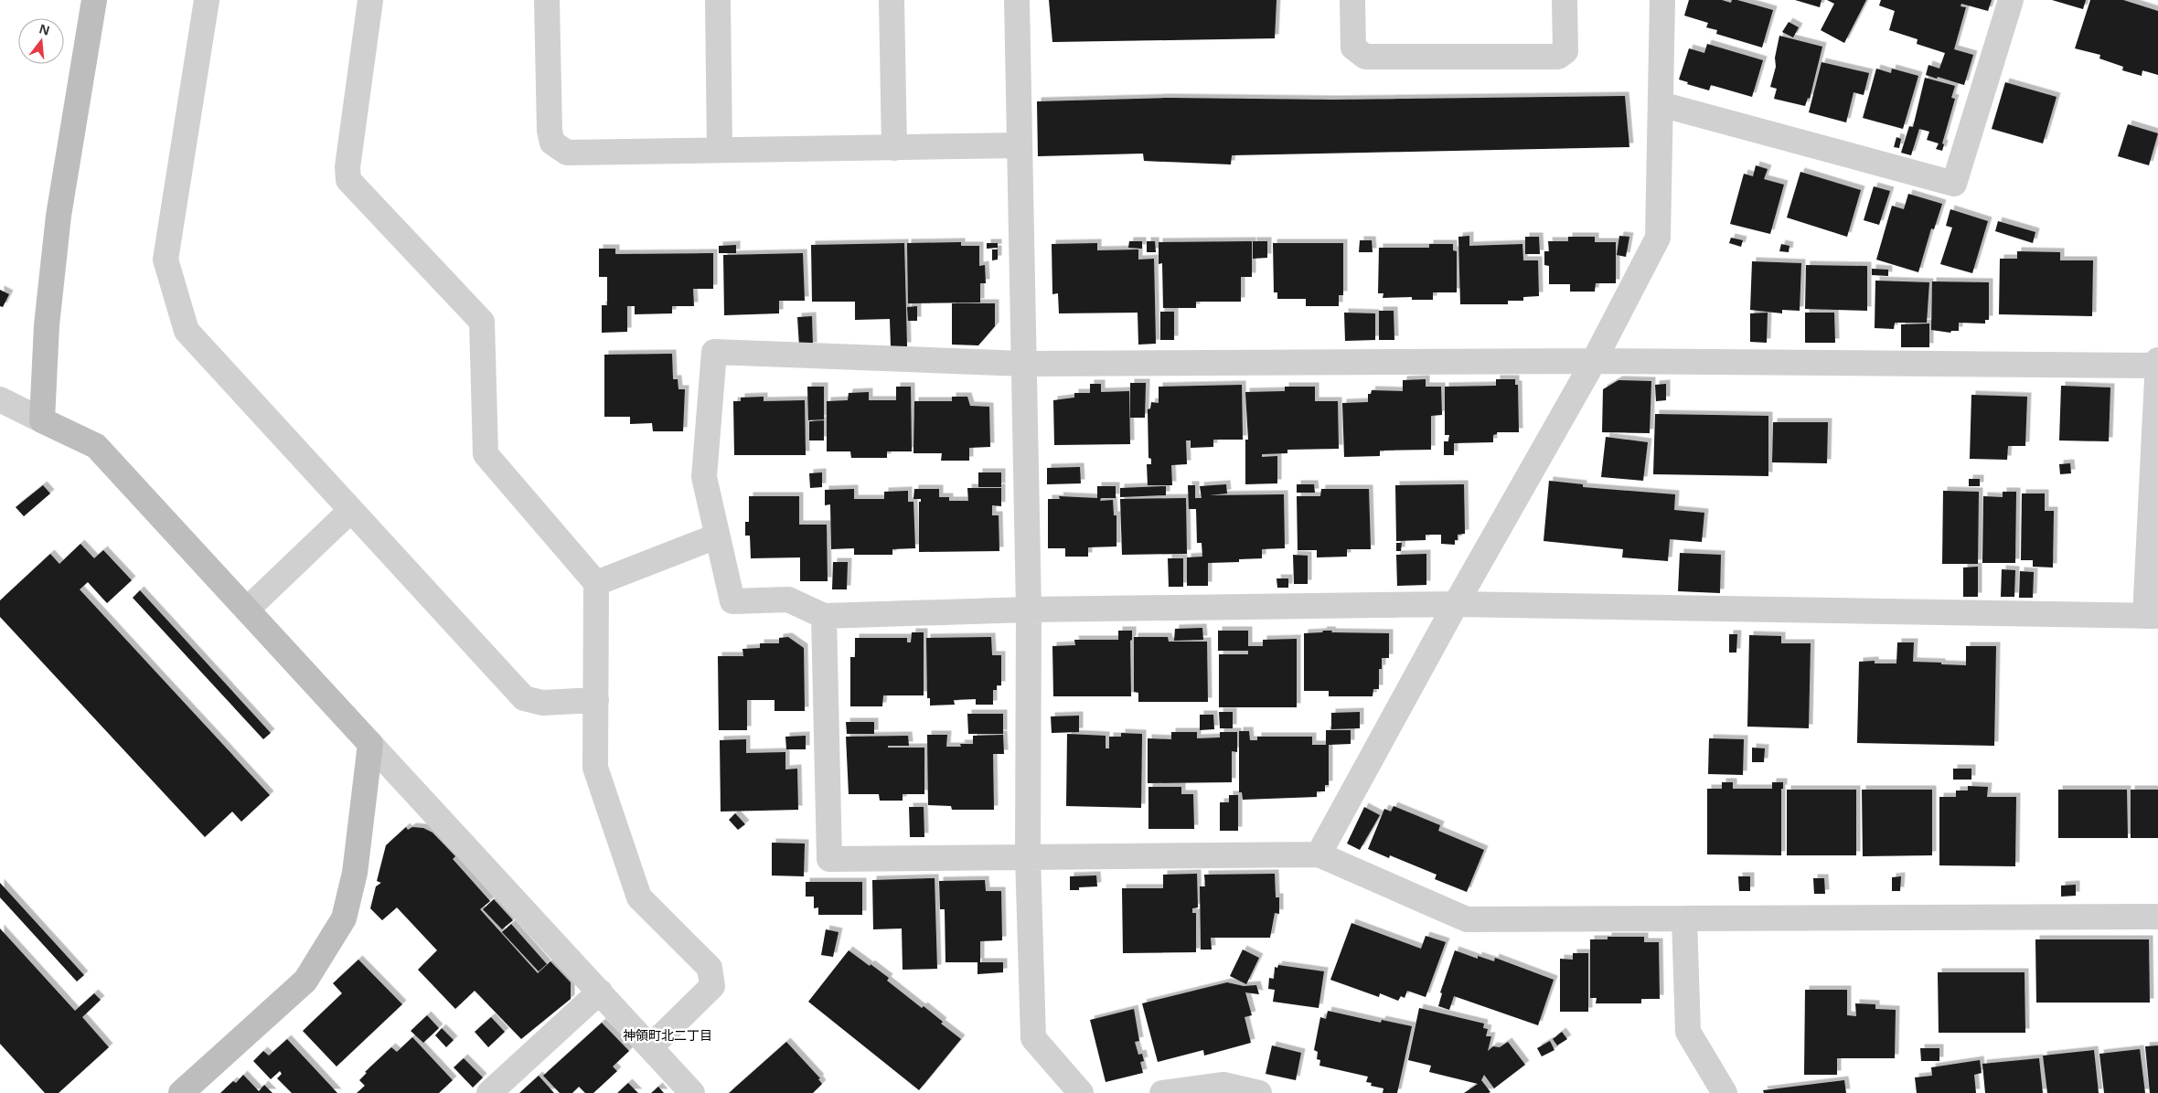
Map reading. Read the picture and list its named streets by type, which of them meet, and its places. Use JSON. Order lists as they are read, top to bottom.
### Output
{
  "districts": ["神領町北二丁目"],
  "north": "top"
}
